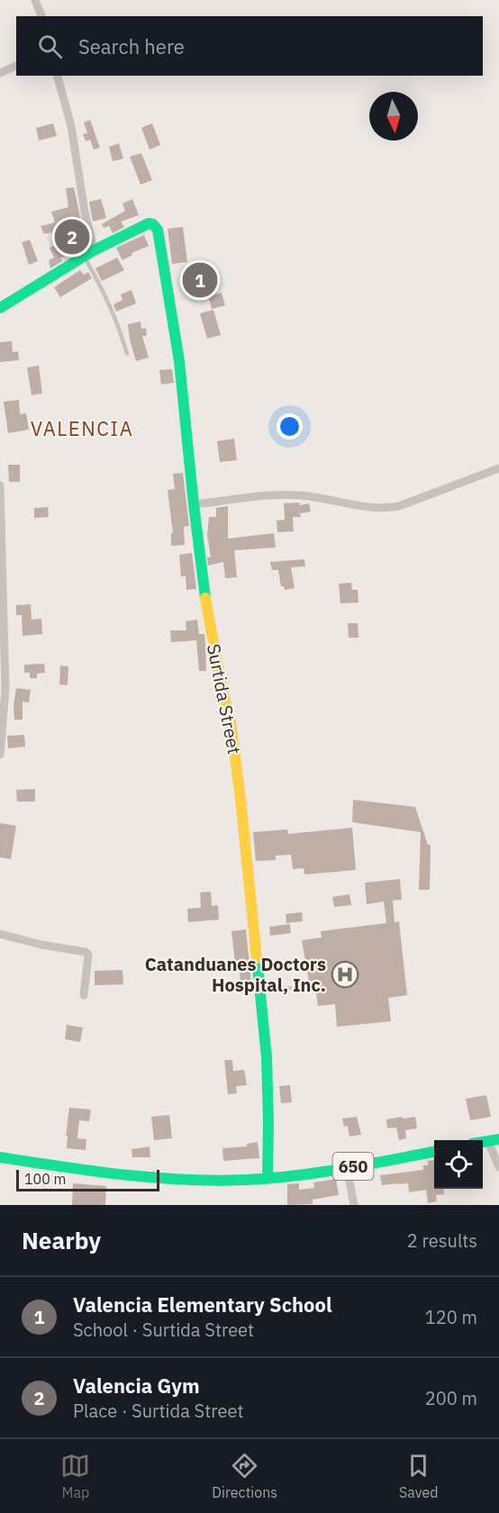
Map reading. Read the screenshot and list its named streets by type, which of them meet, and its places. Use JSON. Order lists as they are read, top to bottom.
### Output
{
  "streets": {
    "street": ["Surtida Street", "650"]
  },
  "crossings": [
    ["Surtida Street", "650"]
  ],
  "districts": ["VALENCIA"],
  "places": {
    "hospital": ["Catanduanes Doctors Hospital, Inc."]
  },
  "scale_bar": "100 m",
  "north": "bottom",
  "page": {
    "search": "Search here",
    "pins": ["2", "1"],
    "scale": "100 m",
    "heading": ["Nearby", "2 results"],
    "list": [
      {
        "mark": "1",
        "name": "Valencia Elementary School",
        "note": "School · Surtida Street",
        "value": "120 m"
      },
      {
        "mark": "2",
        "name": "Valencia Gym",
        "note": "Place · Surtida Street",
        "value": "200 m"
      }
    ],
    "nav": ["Map", "Directions", "Saved"]
  }
}
